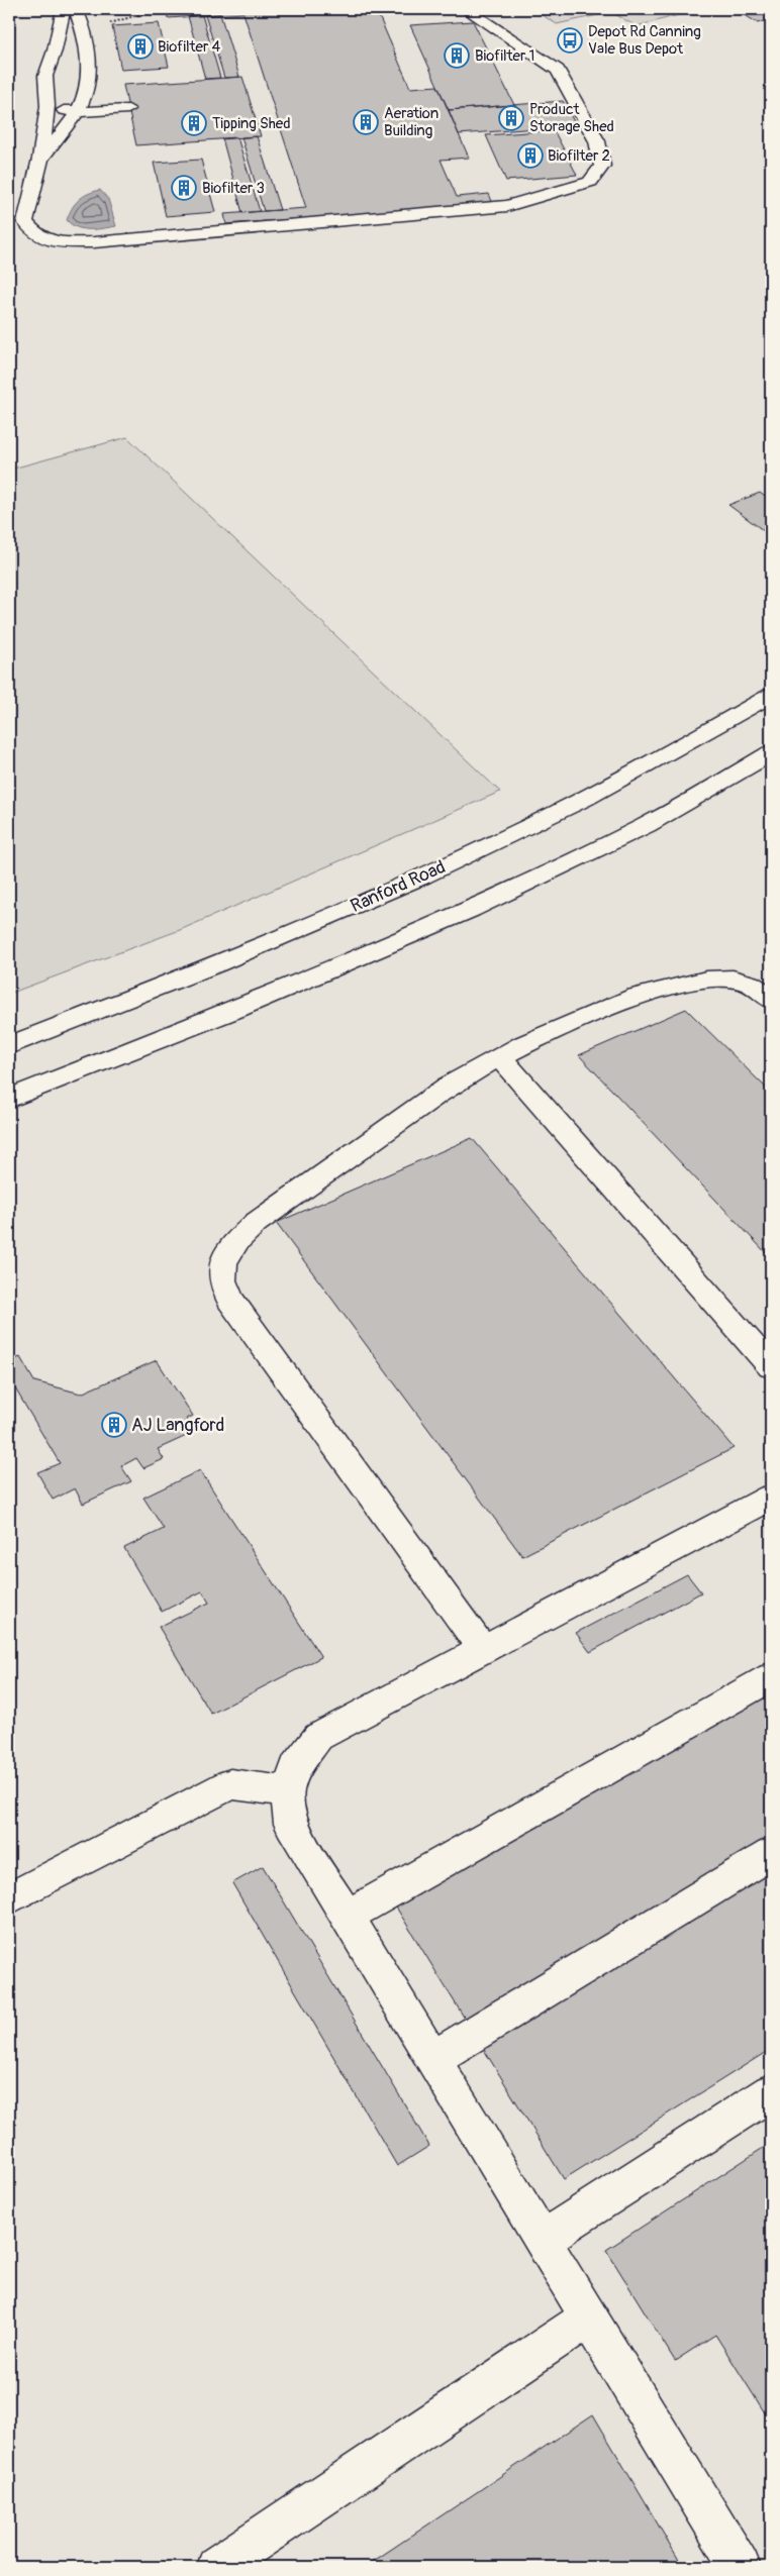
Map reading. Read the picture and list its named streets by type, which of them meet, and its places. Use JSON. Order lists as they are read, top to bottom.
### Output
{
  "streets": {
    "main road": ["Ranford Road"]
  },
  "places": {
    "bus stop": ["Depot Rd Canning Vale Bus Depot"],
    "building": [
      "Biofilter 4",
      "Biofilter 1",
      "Product Storage Shed",
      "Aeration Building",
      "Tipping Shed",
      "Biofilter 2",
      "Biofilter 3",
      "AJ Langford"
    ]
  }
}
